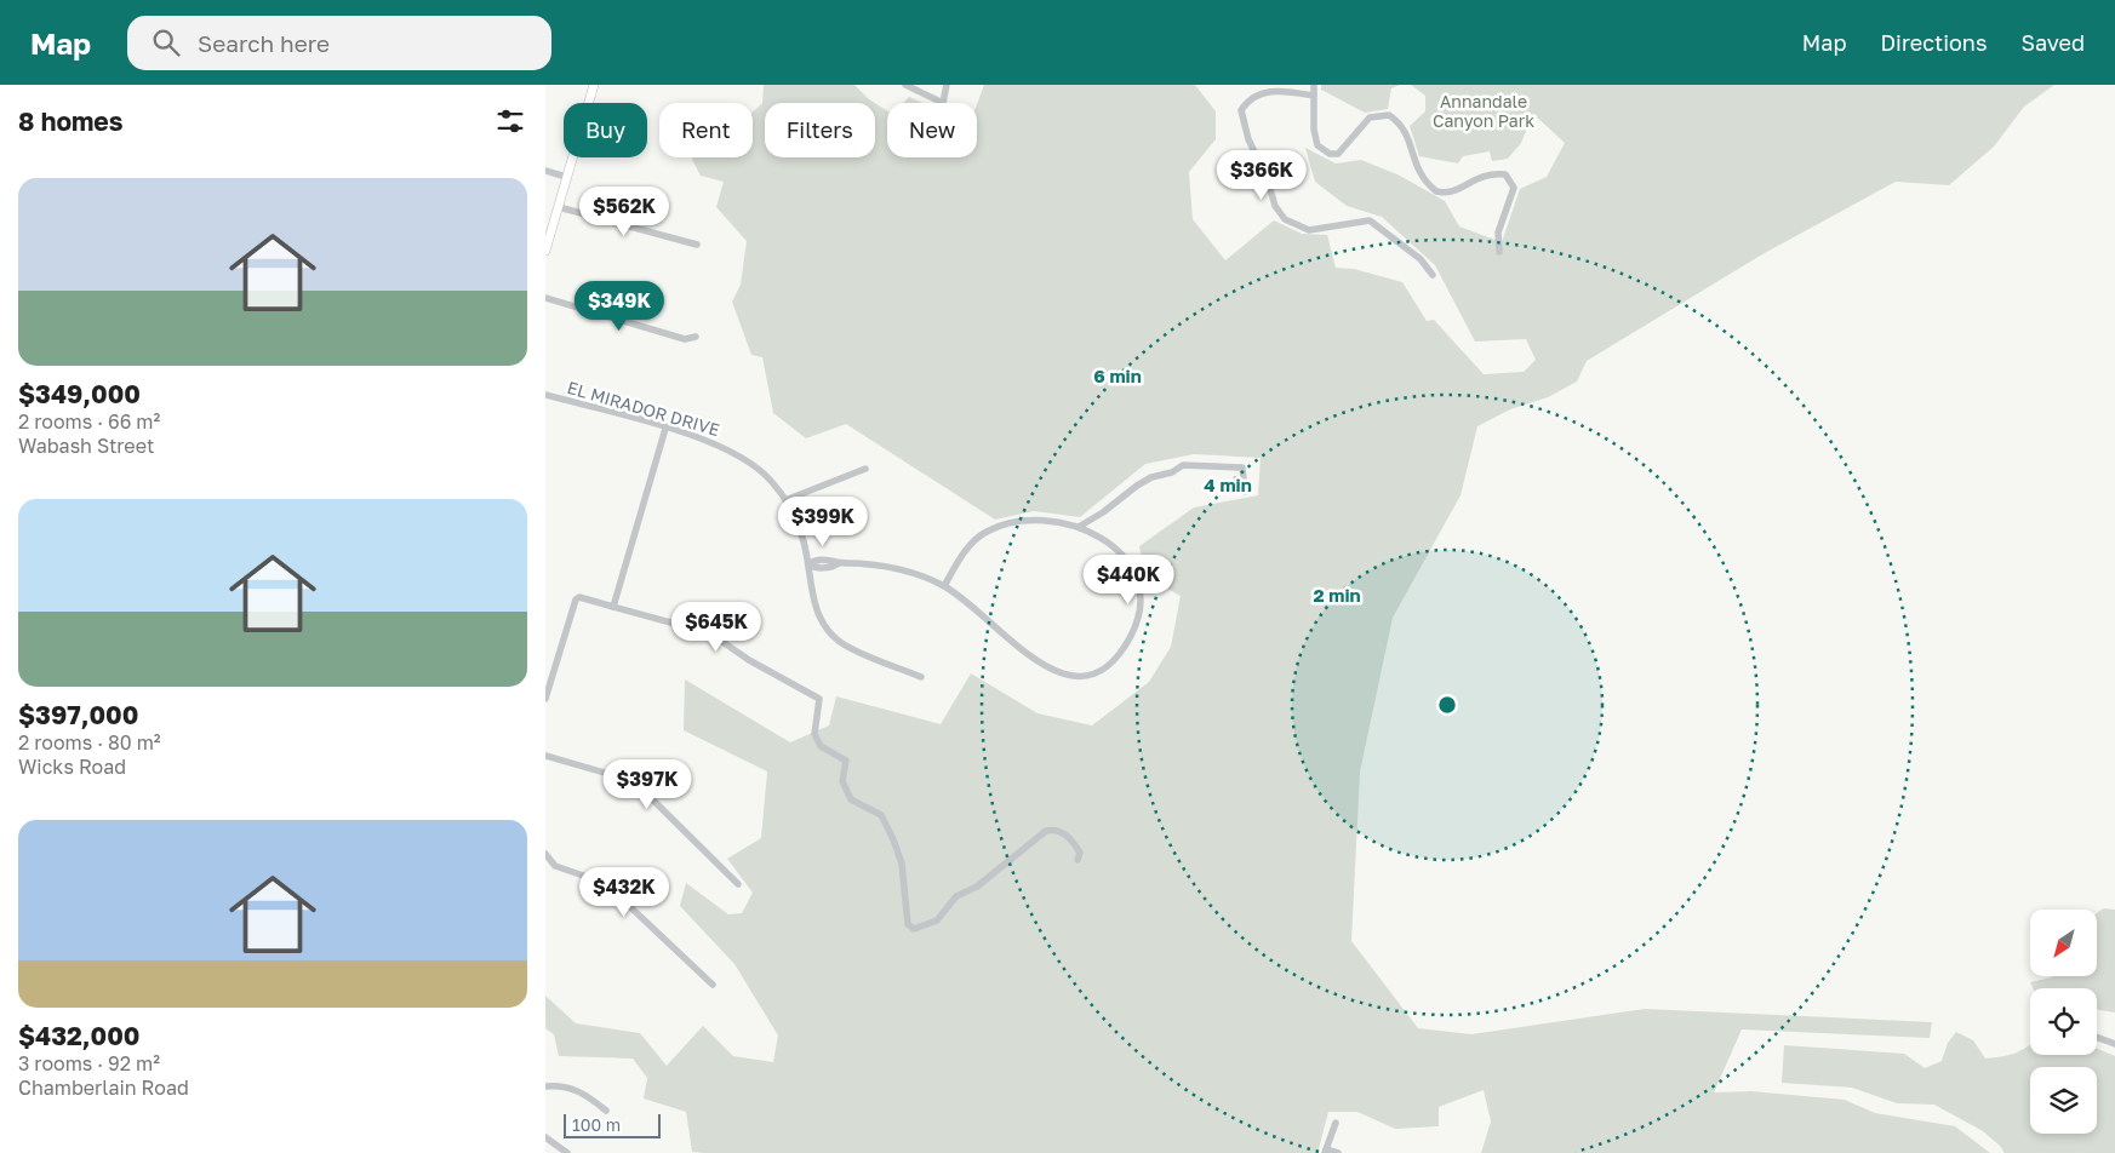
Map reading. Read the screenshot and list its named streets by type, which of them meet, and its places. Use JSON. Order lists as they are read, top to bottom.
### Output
{
  "streets": {
    "street": ["EL MIRADOR DRIVE"]
  },
  "parks": ["Annandale Canyon Park"],
  "scale_bar": "100 m",
  "north": "bottom left",
  "page": {
    "header": "Map",
    "search": "Search here",
    "nav": ["Map", "Directions", "Saved"],
    "heading": "8 homes",
    "chip": [
      "Buy",
      "Rent",
      "Filters",
      "New"
    ],
    "price": [
      "$366K",
      "$562K",
      "$349K",
      "$399K",
      "$440K",
      "$645K",
      "$397K",
      "$432K"
    ],
    "list": [
      {
        "name": "$349,000",
        "note": "2 rooms · 66 m² · Wabash Street"
      },
      {
        "name": "$397,000",
        "note": "2 rooms · 80 m² · Wicks Road"
      },
      {
        "name": "$432,000",
        "note": "3 rooms · 92 m² · Chamberlain Road"
      }
    ],
    "scale": "100 m"
  },
  "rings": ["6 min", "4 min", "2 min"]
}
